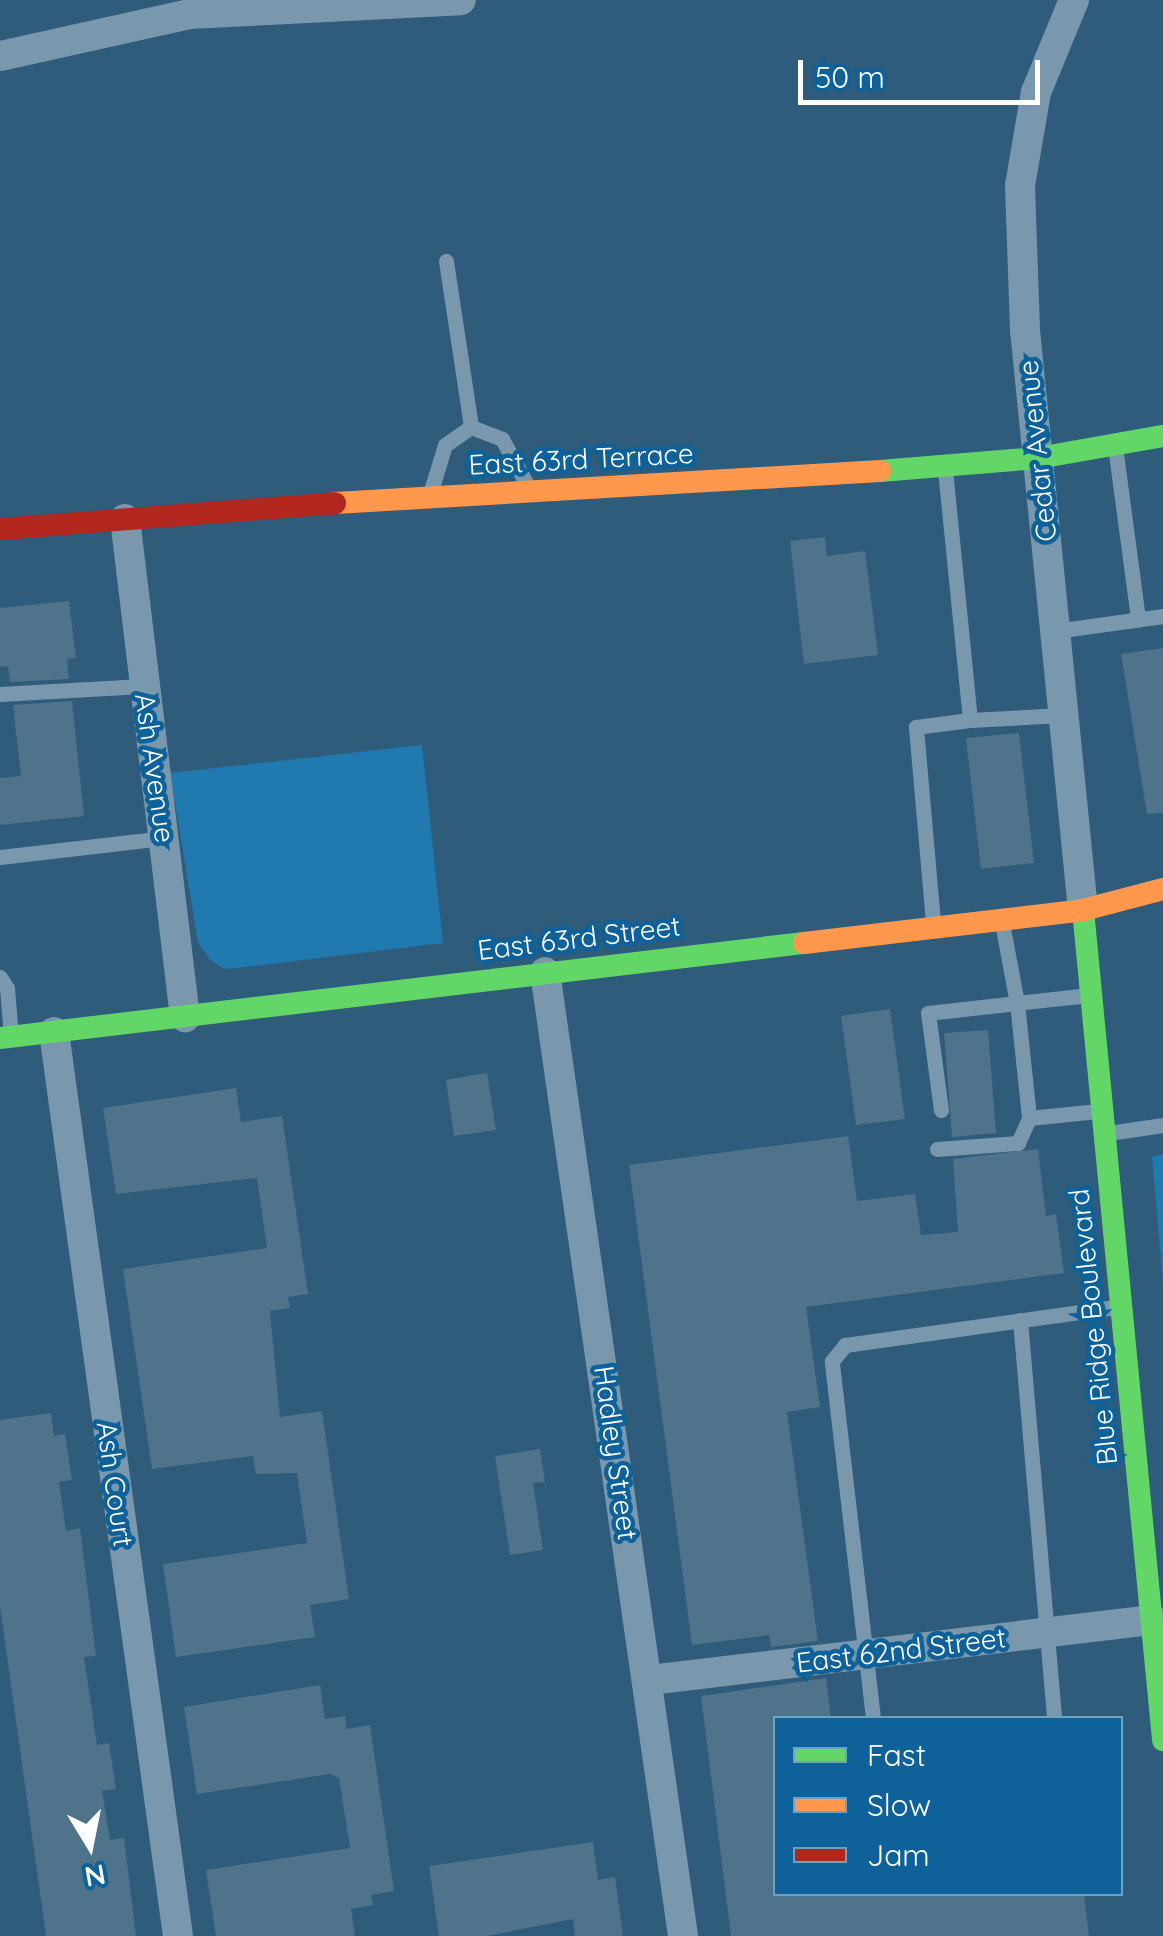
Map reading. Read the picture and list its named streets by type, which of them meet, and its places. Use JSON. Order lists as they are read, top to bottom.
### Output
{
  "streets": {
    "street": [
      "Cedar Avenue",
      "East 63rd Terrace",
      "Ash Avenue",
      "East 63rd Street",
      "Blue Ridge Boulevard",
      "Hadley Street",
      "Ash Court",
      "East 62nd Street"
    ]
  },
  "crossings": [
    ["Cedar Avenue", "East 63rd Terrace"],
    ["Cedar Avenue", "East 63rd Street"],
    ["Cedar Avenue", "Blue Ridge Boulevard"],
    ["East 63rd Terrace", "Ash Avenue"],
    ["Ash Avenue", "East 63rd Street"],
    ["East 63rd Street", "Blue Ridge Boulevard"],
    ["East 63rd Street", "Hadley Street"],
    ["East 63rd Street", "Ash Court"],
    ["Blue Ridge Boulevard", "East 62nd Street"],
    ["Hadley Street", "East 62nd Street"]
  ],
  "legend": ["Fast", "Slow", "Jam"],
  "scale_bar": "50 m",
  "north": "bottom"
}
